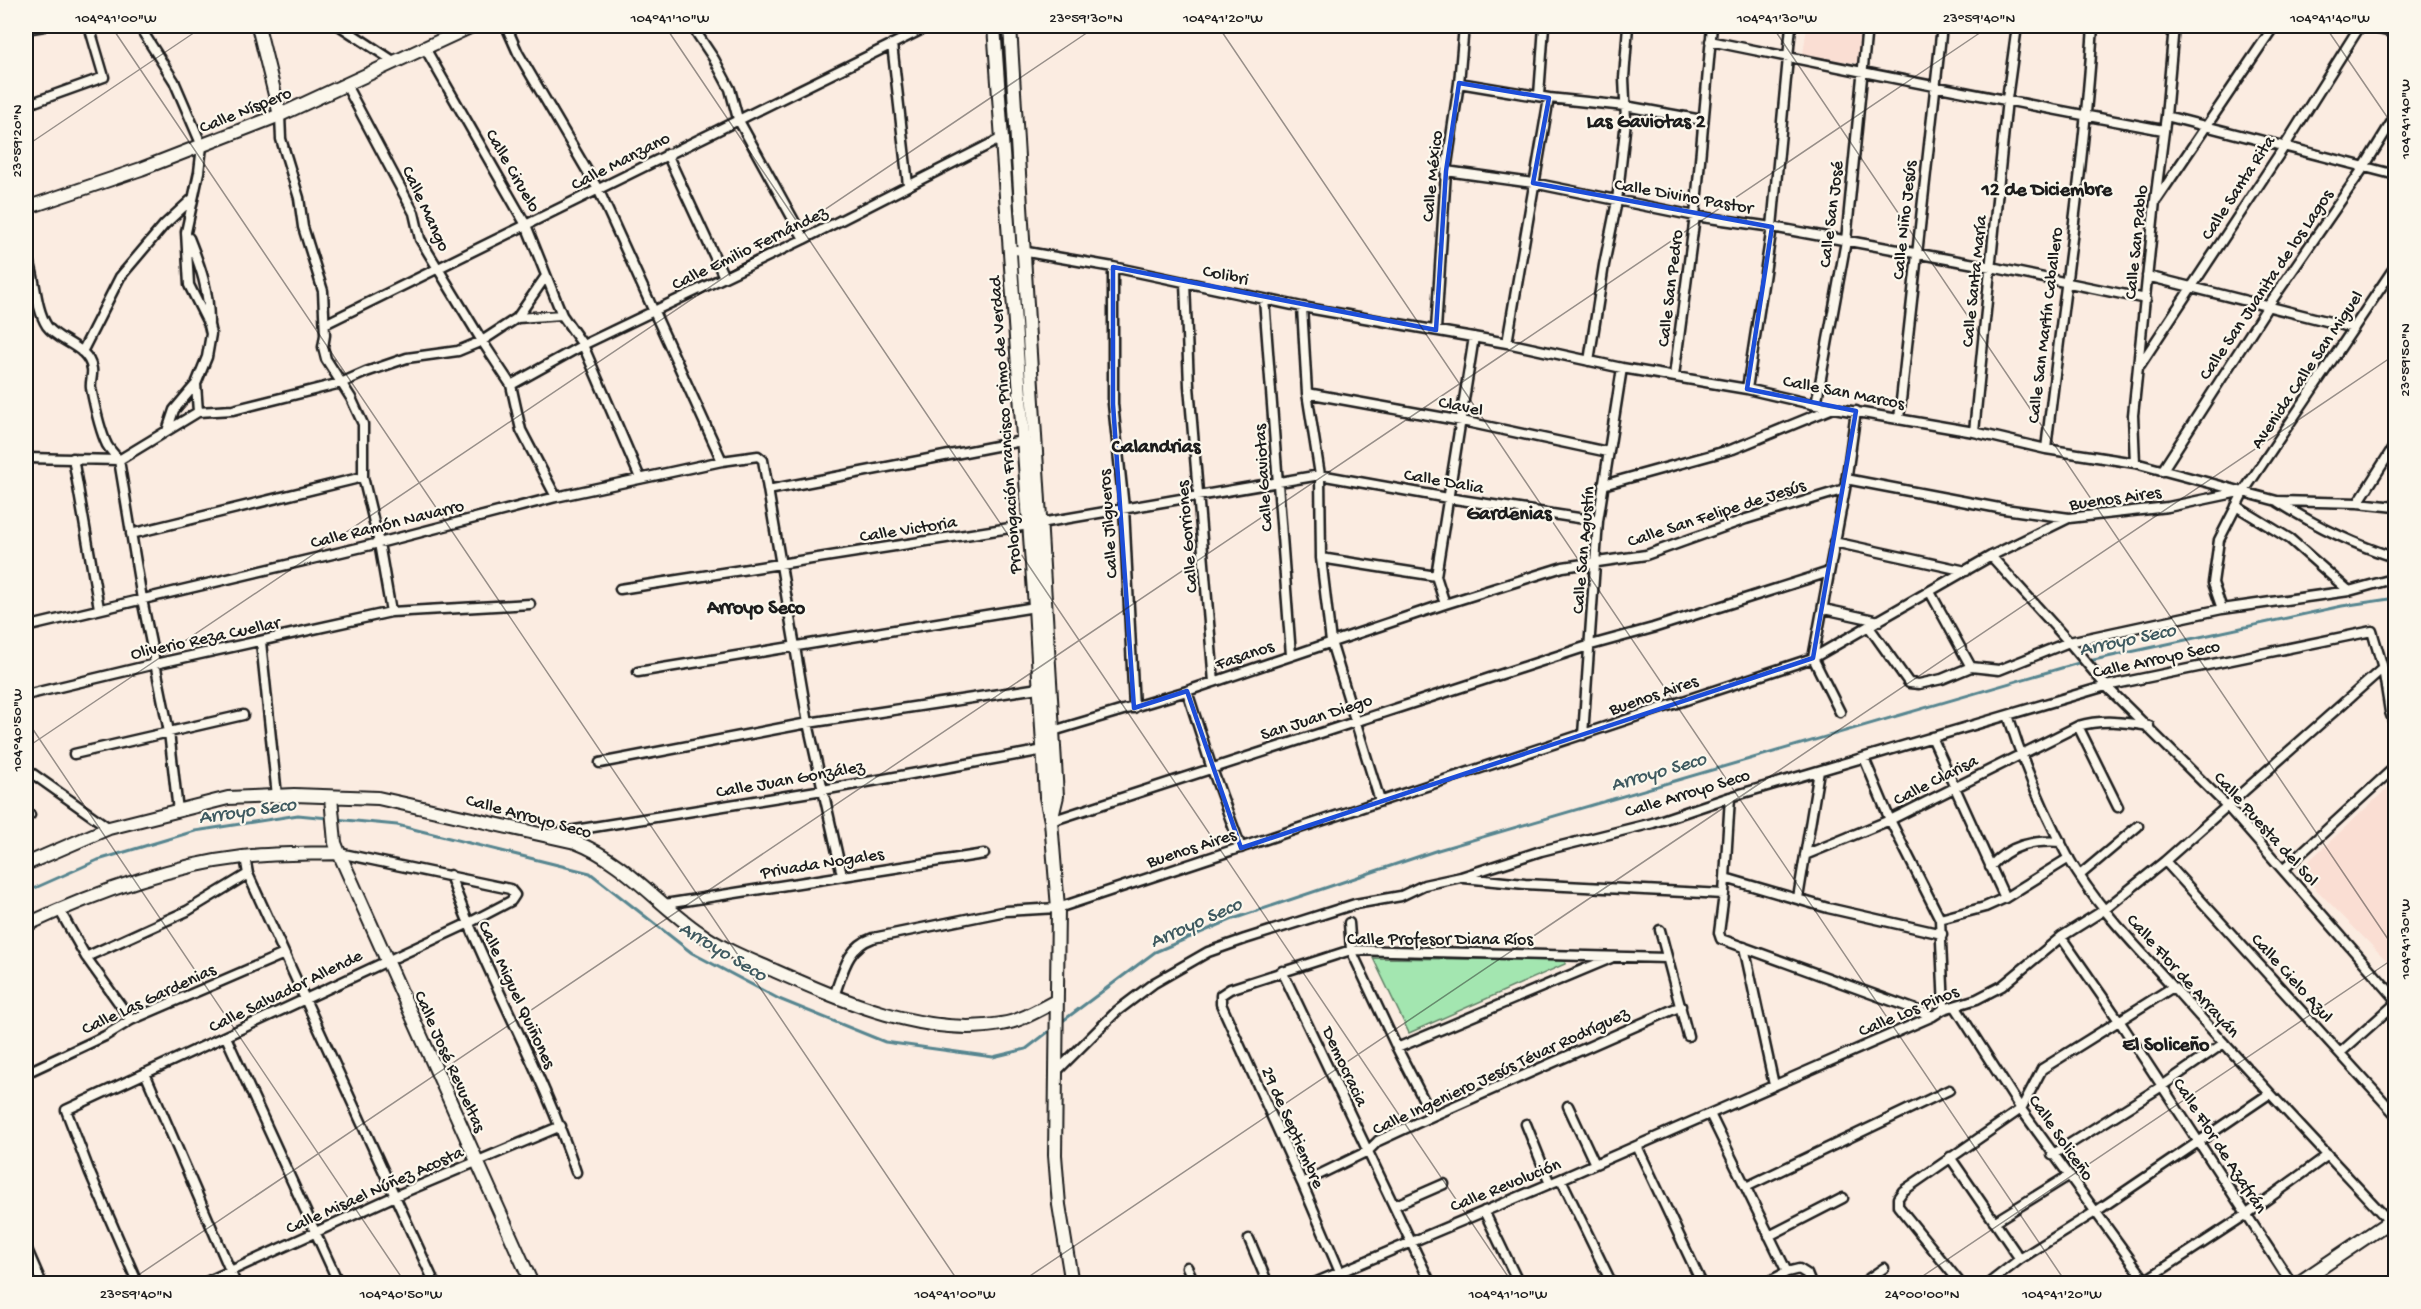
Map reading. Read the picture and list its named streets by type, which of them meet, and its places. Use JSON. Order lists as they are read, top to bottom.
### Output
{
  "streets": {
    "street": [
      "Calle Níspero",
      "Calle Manzano",
      "Calle Ciruelo",
      "Calle México",
      "Calle Santa Rita",
      "Calle Divino Pastor",
      "Calle Mango",
      "Calle San José",
      "Calle Niño Jesús",
      "Calle San Pablo",
      "Calle Emilio Fernández",
      "Colibri",
      "Calle Santa María",
      "Calle San Juanita de los Lagos",
      "Calle San Pedro",
      "Calle San Martín Caballero",
      "Avenida Calle San Miguel",
      "Calle San Marcos",
      "Clavel",
      "Prolongación Francisco Primo de Verdad",
      "Calle Gaviotas",
      "Calle Dalia",
      "Buenos Aires",
      "Calle San Felipe de Jesús",
      "Calle Ramón Navarro",
      "Calle Jilgueros",
      "Calle Victoria",
      "Calle Gorriones",
      "Calle San Agustín",
      "Oliverio Reza Cuellar",
      "Fasanos",
      "Calle Arroyo Seco",
      "San Juan Diego",
      "Calle Juan González",
      "Calle Clarisa",
      "Calle Puesta del Sol",
      "Privada Nogales",
      "Calle Profesor Diana Ríos",
      "Calle Flor de Arrayán",
      "Calle Cielo Azul",
      "Calle Salvador Allende",
      "Calle Miguel Quiñones",
      "Calle Las Gardenias",
      "Calle Los Pinos",
      "Calle José Revueltas",
      "Democracia",
      "Calle Ingeniero Jesús Tévar Rodríguez",
      "29 de Septiembre",
      "Calle Soliceño",
      "Calle Flor de Azafrán",
      "Calle Revolución",
      "Calle Misael Núñez Acosta"
    ]
  },
  "crossings": [
    ["Calle Níspero", "Calle Ciruelo"],
    ["Calle Níspero", "Calle Mango"],
    ["Calle Manzano", "Calle Ciruelo"],
    ["Calle Manzano", "Calle Mango"],
    ["Calle Ciruelo", "Calle Emilio Fernández"],
    ["Calle Ciruelo", "Calle Ramón Navarro"],
    ["Calle México", "Calle Divino Pastor"],
    ["Calle México", "Colibri"],
    ["Calle México", "Calle San Marcos"],
    ["Calle Santa Rita", "Calle San Pablo"],
    ["Calle Divino Pastor", "Calle San José"],
    ["Calle Divino Pastor", "Calle Niño Jesús"],
    ["Calle Divino Pastor", "Calle San Pablo"],
    ["Calle Divino Pastor", "Calle Santa María"],
    ["Calle Divino Pastor", "Calle San Pedro"],
    ["Calle Divino Pastor", "Calle San Martín Caballero"],
    ["Calle Mango", "Calle Emilio Fernández"],
    ["Calle San José", "Calle San Marcos"],
    ["Calle Niño Jesús", "Calle San Marcos"],
    ["Calle San Pablo", "Calle San Marcos"],
    ["Calle Emilio Fernández", "Prolongación Francisco Primo de Verdad"],
    ["Colibri", "Calle San Marcos"],
    ["Colibri", "Prolongación Francisco Primo de Verdad"],
    ["Colibri", "Calle Gaviotas"],
    ["Colibri", "Calle Jilgueros"],
    ["Colibri", "Calle Gorriones"],
    ["Calle Santa María", "Calle San Marcos"],
    ["Calle San Juanita de los Lagos", "Calle San Marcos"],
    ["Calle San Pedro", "Calle San Marcos"],
    ["Calle San Martín Caballero", "Calle San Marcos"],
    ["Avenida Calle San Miguel", "Calle San Marcos"],
    ["Avenida Calle San Miguel", "Buenos Aires"],
    ["Avenida Calle San Miguel", "Calle Arroyo Seco"],
    ["Calle San Marcos", "Buenos Aires"],
    ["Calle San Marcos", "Calle San Agustín"],
    ["Clavel", "Calle San Agustín"],
    ["Prolongación Francisco Primo de Verdad", "Buenos Aires"],
    ["Prolongación Francisco Primo de Verdad", "Calle Victoria"],
    ["Prolongación Francisco Primo de Verdad", "Fasanos"],
    ["Prolongación Francisco Primo de Verdad", "Calle Arroyo Seco"],
    ["Prolongación Francisco Primo de Verdad", "San Juan Diego"],
    ["Prolongación Francisco Primo de Verdad", "Calle Juan González"],
    ["Calle Gaviotas", "Calle Dalia"],
    ["Calle Gaviotas", "Fasanos"],
    ["Calle Dalia", "Calle Victoria"],
    ["Calle Dalia", "Calle Gorriones"],
    ["Calle Dalia", "Calle San Agustín"],
    ["Buenos Aires", "Calle San Agustín"],
    ["Buenos Aires", "Calle Arroyo Seco"],
    ["Buenos Aires", "Calle Puesta del Sol"],
    ["Calle San Felipe de Jesús", "Calle San Agustín"],
    ["Calle San Felipe de Jesús", "Fasanos"],
    ["Calle Jilgueros", "Calle Victoria"],
    ["Calle Jilgueros", "Fasanos"],
    ["Calle Victoria", "Calle Gorriones"],
    ["Calle Gorriones", "Fasanos"],
    ["Calle San Agustín", "San Juan Diego"],
    ["Calle Arroyo Seco", "Calle Juan González"],
    ["Calle Arroyo Seco", "Calle Puesta del Sol"],
    ["Calle Arroyo Seco", "Privada Nogales"],
    ["Calle Arroyo Seco", "Calle Flor de Arrayán"],
    ["Calle Arroyo Seco", "Calle Los Pinos"],
    ["Calle Arroyo Seco", "Calle José Revueltas"],
    ["Calle Clarisa", "Calle Puesta del Sol"],
    ["Calle Clarisa", "Calle Flor de Arrayán"],
    ["Calle Puesta del Sol", "Calle Los Pinos"],
    ["Calle Profesor Diana Ríos", "Democracia"],
    ["Calle Profesor Diana Ríos", "29 de Septiembre"],
    ["Calle Flor de Arrayán", "Calle Los Pinos"],
    ["Calle Cielo Azul", "Calle Los Pinos"],
    ["Calle Salvador Allende", "Calle Miguel Quiñones"],
    ["Calle Salvador Allende", "Calle José Revueltas"],
    ["Calle Miguel Quiñones", "Calle Misael Núñez Acosta"],
    ["Calle Los Pinos", "Calle Soliceño"],
    ["Calle Los Pinos", "Calle Flor de Azafrán"],
    ["Calle Los Pinos", "Calle Revolución"],
    ["Calle José Revueltas", "Calle Misael Núñez Acosta"],
    ["Democracia", "Calle Ingeniero Jesús Tévar Rodríguez"],
    ["Democracia", "Calle Revolución"],
    ["Calle Ingeniero Jesús Tévar Rodríguez", "29 de Septiembre"],
    ["29 de Septiembre", "Calle Revolución"]
  ],
  "districts": [
    "Las Gaviotas 2",
    "12 de Diciembre",
    "Calandrias",
    "Gardenias",
    "Arroyo Seco",
    "El Soliceño"
  ],
  "water": ["Arroyo Seco"],
  "coordinates": [
    "104°41'00\"W",
    "104°41'10\"W",
    "23°59'30\"N",
    "104°41'20\"W",
    "104°41'30\"W",
    "23°59'40\"N",
    "104°41'40\"W",
    "23°59'20\"N",
    "23°59'50\"N",
    "104°40'50\"W",
    "24°00'00\"N"
  ]
}
